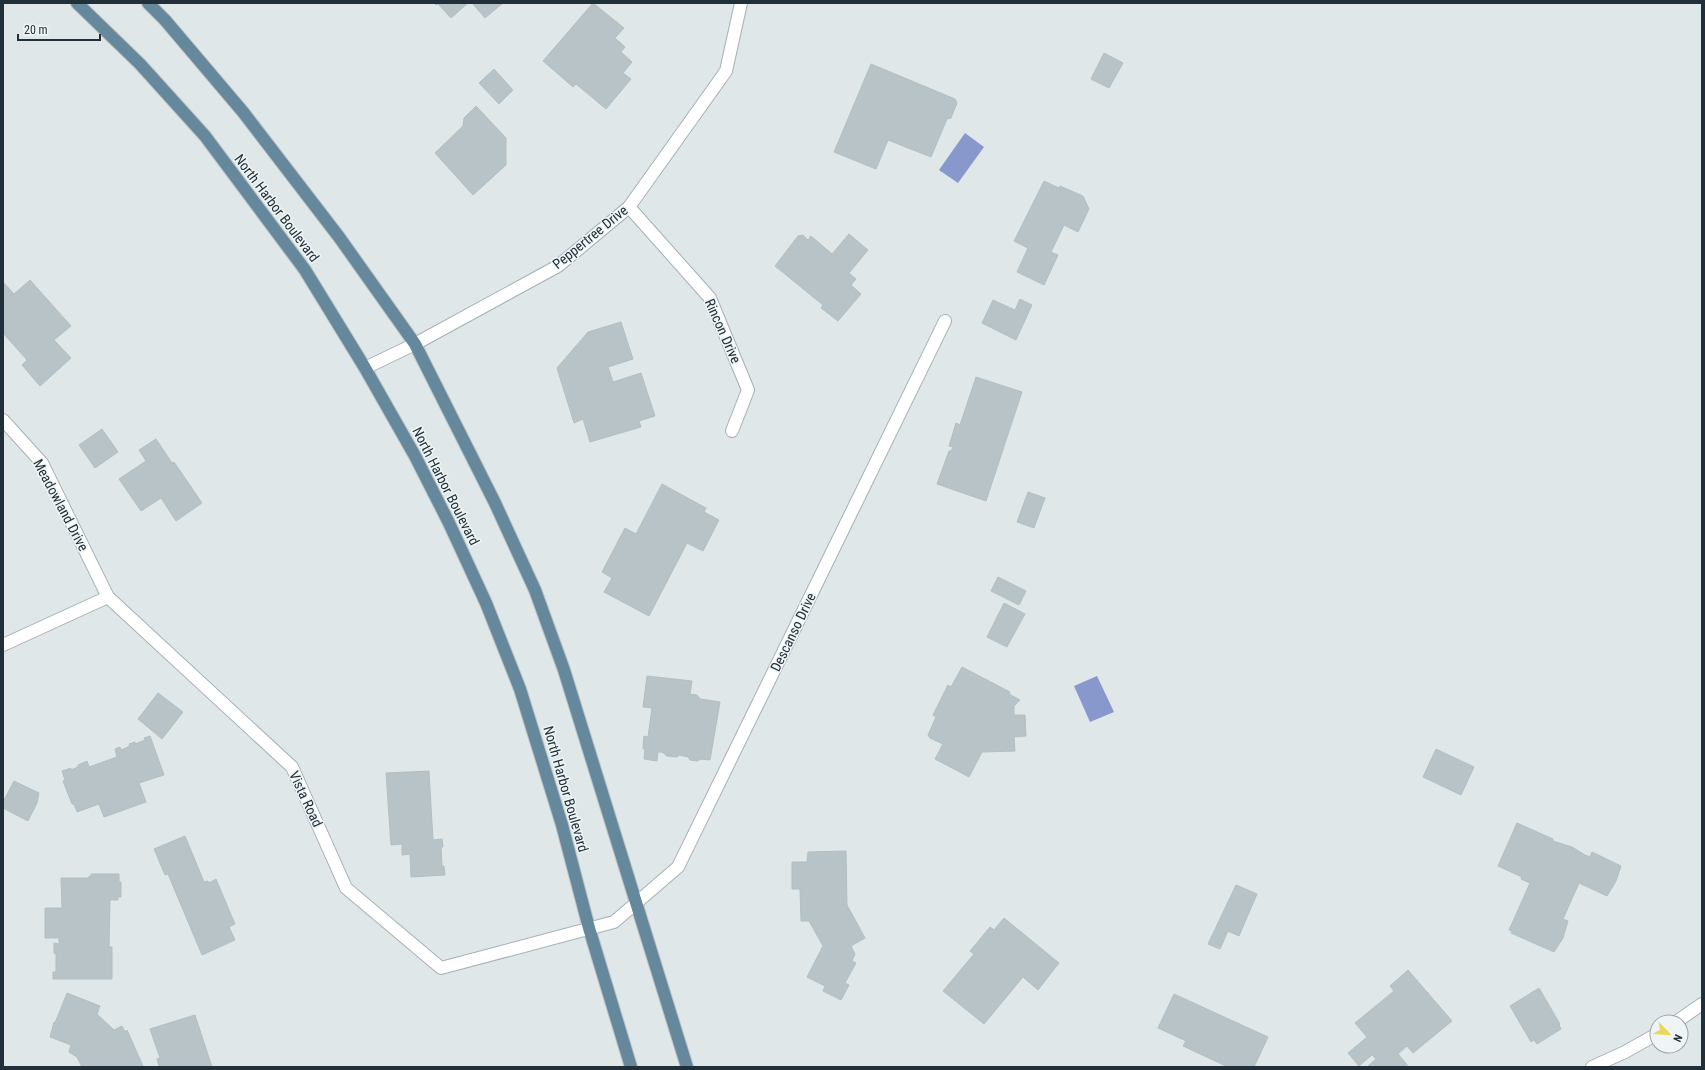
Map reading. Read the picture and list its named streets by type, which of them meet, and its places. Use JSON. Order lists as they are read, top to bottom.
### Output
{
  "streets": {
    "main road": ["North Harbor Boulevard"],
    "street": [
      "Peppertree Drive",
      "Rincon Drive",
      "Meadowland Drive",
      "Descanso Drive",
      "Vista Road"
    ]
  },
  "crossings": [
    ["North Harbor Boulevard", "Peppertree Drive"],
    ["North Harbor Boulevard", "Vista Road"],
    ["Peppertree Drive", "Rincon Drive"],
    ["Meadowland Drive", "Vista Road"],
    ["Descanso Drive", "Vista Road"]
  ],
  "scale_bar": "20 m",
  "north": "bottom right"
}
